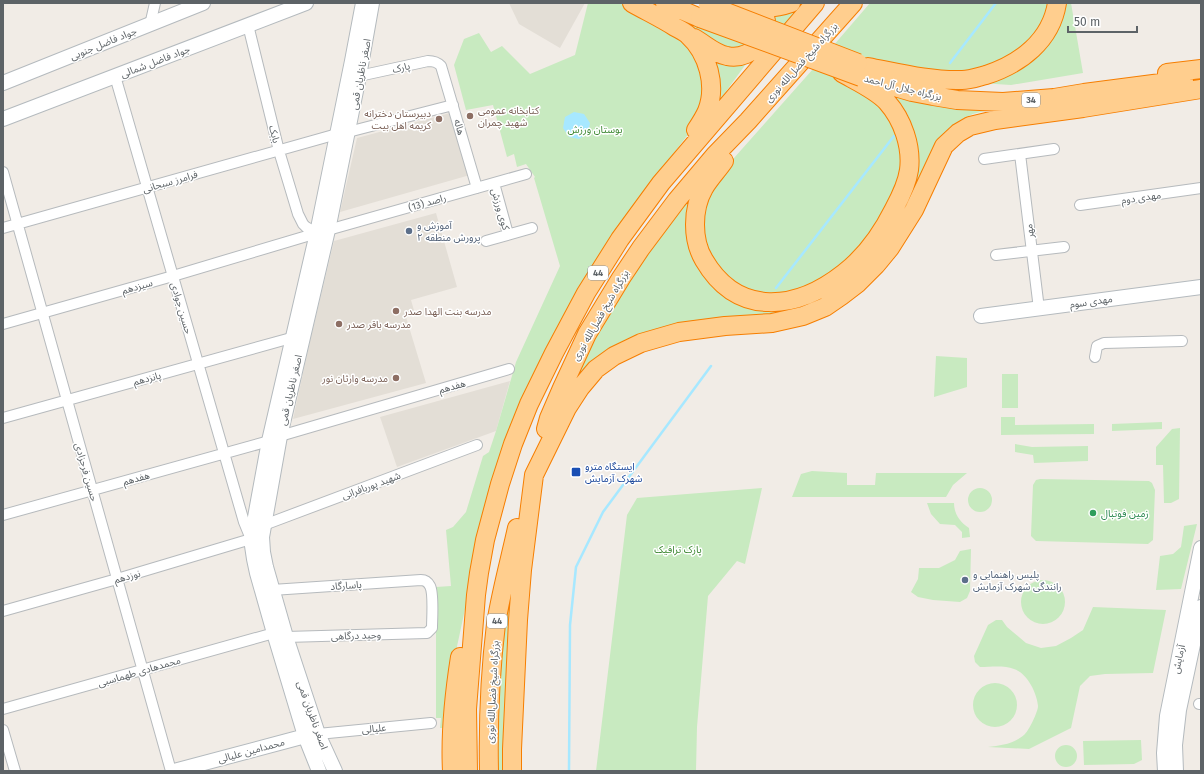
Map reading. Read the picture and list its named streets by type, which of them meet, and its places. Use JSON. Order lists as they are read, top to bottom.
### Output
{
  "streets": {
    "highway": [
      "بزرگراه شیخ فضل‌الله نوری",
      "بزرگراه جلال آل احمد",
      "34",
      "44"
    ],
    "street": [
      "جواد فاضل جنوبی",
      "جواد فاضل شمالی",
      "پارک",
      "اصغر ناظریان قمی",
      "هاله",
      "بابک",
      "فرامرز سبحانی",
      "مهدی دوم",
      "راصد (13)",
      "کوی ورزش",
      "مهر",
      "سیزدهم",
      "مهدی سوم",
      "حسین جوادی",
      "پانزدهم",
      "هفدهم",
      "حسین فرحزادی",
      "شهید پوربافرانی",
      "نوزدهم",
      "پاسارگاد",
      "وحید درگاهی",
      "آزمایش",
      "محمدهادی طهماسبی",
      "علیالی",
      "محمدامین علیالی"
    ]
  },
  "crossings": [
    ["جواد فاضل شمالی", "بابک"],
    ["جواد فاضل شمالی", "حسین جوادی"],
    ["پارک", "اصغر ناظریان قمی"],
    ["پارک", "هاله"],
    ["اصغر ناظریان قمی", "بابک"],
    ["اصغر ناظریان قمی", "فرامرز سبحانی"],
    ["اصغر ناظریان قمی", "راصد (13)"],
    ["اصغر ناظریان قمی", "سیزدهم"],
    ["اصغر ناظریان قمی", "حسین جوادی"],
    ["اصغر ناظریان قمی", "پانزدهم"],
    ["اصغر ناظریان قمی", "هفدهم"],
    ["اصغر ناظریان قمی", "شهید پوربافرانی"],
    ["اصغر ناظریان قمی", "نوزدهم"],
    ["اصغر ناظریان قمی", "پاسارگاد"],
    ["اصغر ناظریان قمی", "وحید درگاهی"],
    ["اصغر ناظریان قمی", "محمدهادی طهماسبی"],
    ["اصغر ناظریان قمی", "علیالی"],
    ["اصغر ناظریان قمی", "محمدامین علیالی"],
    ["هاله", "فرامرز سبحانی"],
    ["هاله", "راصد (13)"],
    ["بابک", "فرامرز سبحانی"],
    ["بابک", "راصد (13)"],
    ["بابک", "سیزدهم"],
    ["فرامرز سبحانی", "حسین جوادی"],
    ["فرامرز سبحانی", "حسین فرحزادی"],
    ["راصد (13)", "کوی ورزش"],
    ["راصد (13)", "سیزدهم"],
    ["مهر", "مهدی سوم"],
    ["سیزدهم", "حسین جوادی"],
    ["سیزدهم", "حسین فرحزادی"],
    ["حسین جوادی", "پانزدهم"],
    ["حسین جوادی", "هفدهم"],
    ["حسین جوادی", "نوزدهم"],
    ["پانزدهم", "حسین فرحزادی"],
    ["هفدهم", "حسین فرحزادی"],
    ["حسین فرحزادی", "نوزدهم"],
    ["حسین فرحزادی", "محمدهادی طهماسبی"],
    ["حسین فرحزادی", "محمدامین علیالی"],
    ["پاسارگاد", "وحید درگاهی"],
    ["وحید درگاهی", "محمدهادی طهماسبی"],
    ["علیالی", "محمدامین علیالی"]
  ],
  "parks": ["بوستان ورزش", "پارک ترافیک"],
  "places": {
    "other": [
      "کتابخانه عمومی شهید چمران",
      "دبیرستان دخترانه کریمه اهل بیت",
      "آموزش و پرورش منطقه ۲",
      "مدرسه بنت الهدا صدر",
      "مدرسه باقر صدر",
      "مدرسه وارثان نور",
      "زمین فوتبال",
      "پلیس راهنمایی و رانندگی شهرک آزمایش"
    ],
    "transit": ["ایستگاه مترو شهرک آزمایش"]
  },
  "scale_bar": "50 m"
}
